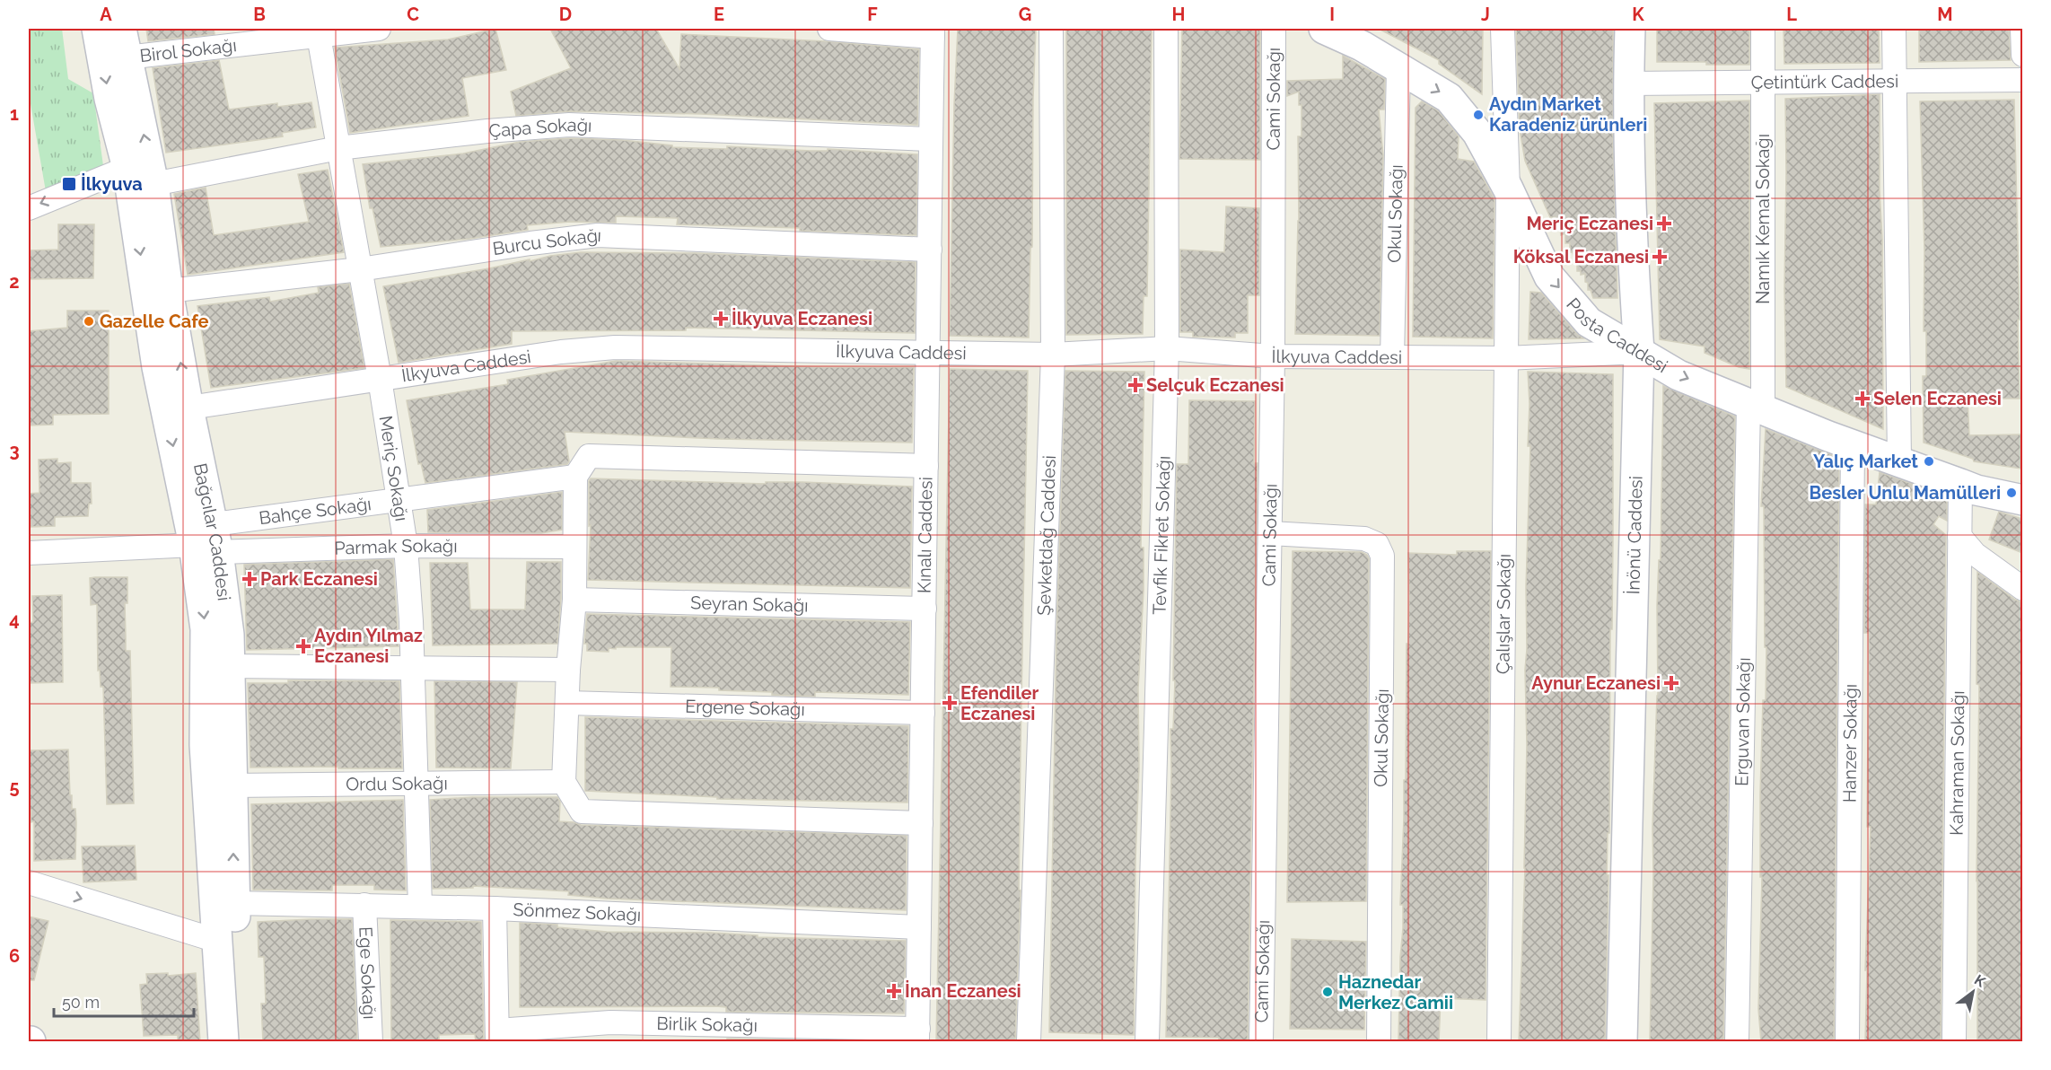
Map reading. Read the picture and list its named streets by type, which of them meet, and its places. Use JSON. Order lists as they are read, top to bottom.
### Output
{
  "streets": {
    "main road": ["Posta Caddesi", "Bağcılar Caddesi", "İnönü Caddesi"],
    "street": [
      "Birol Sokağı",
      "Çetintürk Caddesi",
      "Cami Sokağı",
      "Çapa Sokağı",
      "Okul Sokağı",
      "Namık Kemal Sokağı",
      "Burcu Sokağı",
      "İlkyuva Caddesi",
      "Meriç Sokağı",
      "Bahçe Sokağı",
      "Kınalı Caddesi",
      "Şevketdağ Caddesi",
      "Tevfik Fikret Sokağı",
      "Parmak Sokağı",
      "Seyran Sokağı",
      "Çalışlar Sokağı",
      "Ergene Sokağı",
      "Erguvan Sokağı",
      "Hanzer Sokağı",
      "Kahraman Sokağı",
      "Ordu Sokağı",
      "Sönmez Sokağı",
      "Ege Sokağı",
      "Birlik Sokağı"
    ]
  },
  "crossings": [
    ["Birol Sokağı", "Meriç Sokağı"],
    ["Çetintürk Caddesi", "Namık Kemal Sokağı"],
    ["Çetintürk Caddesi", "İnönü Caddesi"],
    ["Cami Sokağı", "Okul Sokağı"],
    ["Cami Sokağı", "İlkyuva Caddesi"],
    ["Çapa Sokağı", "Meriç Sokağı"],
    ["Çapa Sokağı", "Kınalı Caddesi"],
    ["Okul Sokağı", "Posta Caddesi"],
    ["Okul Sokağı", "İlkyuva Caddesi"],
    ["Namık Kemal Sokağı", "Posta Caddesi"],
    ["Namık Kemal Sokağı", "Erguvan Sokağı"],
    ["Burcu Sokağı", "Meriç Sokağı"],
    ["Burcu Sokağı", "Kınalı Caddesi"],
    ["Posta Caddesi", "İlkyuva Caddesi"],
    ["Posta Caddesi", "İnönü Caddesi"],
    ["Posta Caddesi", "Çalışlar Sokağı"],
    ["Posta Caddesi", "Erguvan Sokağı"],
    ["Posta Caddesi", "Hanzer Sokağı"],
    ["Posta Caddesi", "Kahraman Sokağı"],
    ["İlkyuva Caddesi", "Meriç Sokağı"],
    ["İlkyuva Caddesi", "Kınalı Caddesi"],
    ["İlkyuva Caddesi", "Şevketdağ Caddesi"],
    ["İlkyuva Caddesi", "Tevfik Fikret Sokağı"],
    ["İlkyuva Caddesi", "İnönü Caddesi"],
    ["İlkyuva Caddesi", "Çalışlar Sokağı"],
    ["Meriç Sokağı", "Bahçe Sokağı"],
    ["Meriç Sokağı", "Parmak Sokağı"],
    ["Meriç Sokağı", "Ordu Sokağı"],
    ["Meriç Sokağı", "Sönmez Sokağı"],
    ["Bahçe Sokağı", "Bağcılar Caddesi"],
    ["Bahçe Sokağı", "Parmak Sokağı"],
    ["Bağcılar Caddesi", "Parmak Sokağı"],
    ["Bağcılar Caddesi", "Ordu Sokağı"],
    ["Bağcılar Caddesi", "Sönmez Sokağı"],
    ["Kınalı Caddesi", "Seyran Sokağı"],
    ["Kınalı Caddesi", "Ergene Sokağı"],
    ["Kınalı Caddesi", "Sönmez Sokağı"],
    ["Kınalı Caddesi", "Birlik Sokağı"],
    ["Sönmez Sokağı", "Ege Sokağı"]
  ],
  "one_way": ["Posta Caddesi"],
  "places": {
    "other": [
      "Aydın Market Karadeniz ürünleri",
      "Gazelle Cafe",
      "Yalıç Market",
      "Besler Unlu Mamülleri",
      "Haznedar Merkez Camii"
    ],
    "transit": ["İlkyuva"],
    "health": [
      "Meriç Eczanesi",
      "Köksal Eczanesi",
      "İlkyuva Eczanesi",
      "Selçuk Eczanesi",
      "Selen Eczanesi",
      "Park Eczanesi",
      "Aydın Yılmaz Eczanesi",
      "Aynur Eczanesi",
      "Efendiler Eczanesi",
      "İnan Eczanesi"
    ]
  },
  "scale_bar": "50 m",
  "north": "top right",
  "grid": {
    "columns": [
      "A",
      "B",
      "C",
      "D",
      "E",
      "F",
      "G",
      "H",
      "I",
      "J",
      "K",
      "L",
      "M"
    ],
    "rows": [
      "1",
      "2",
      "3",
      "4",
      "5",
      "6"
    ]
  }
}
